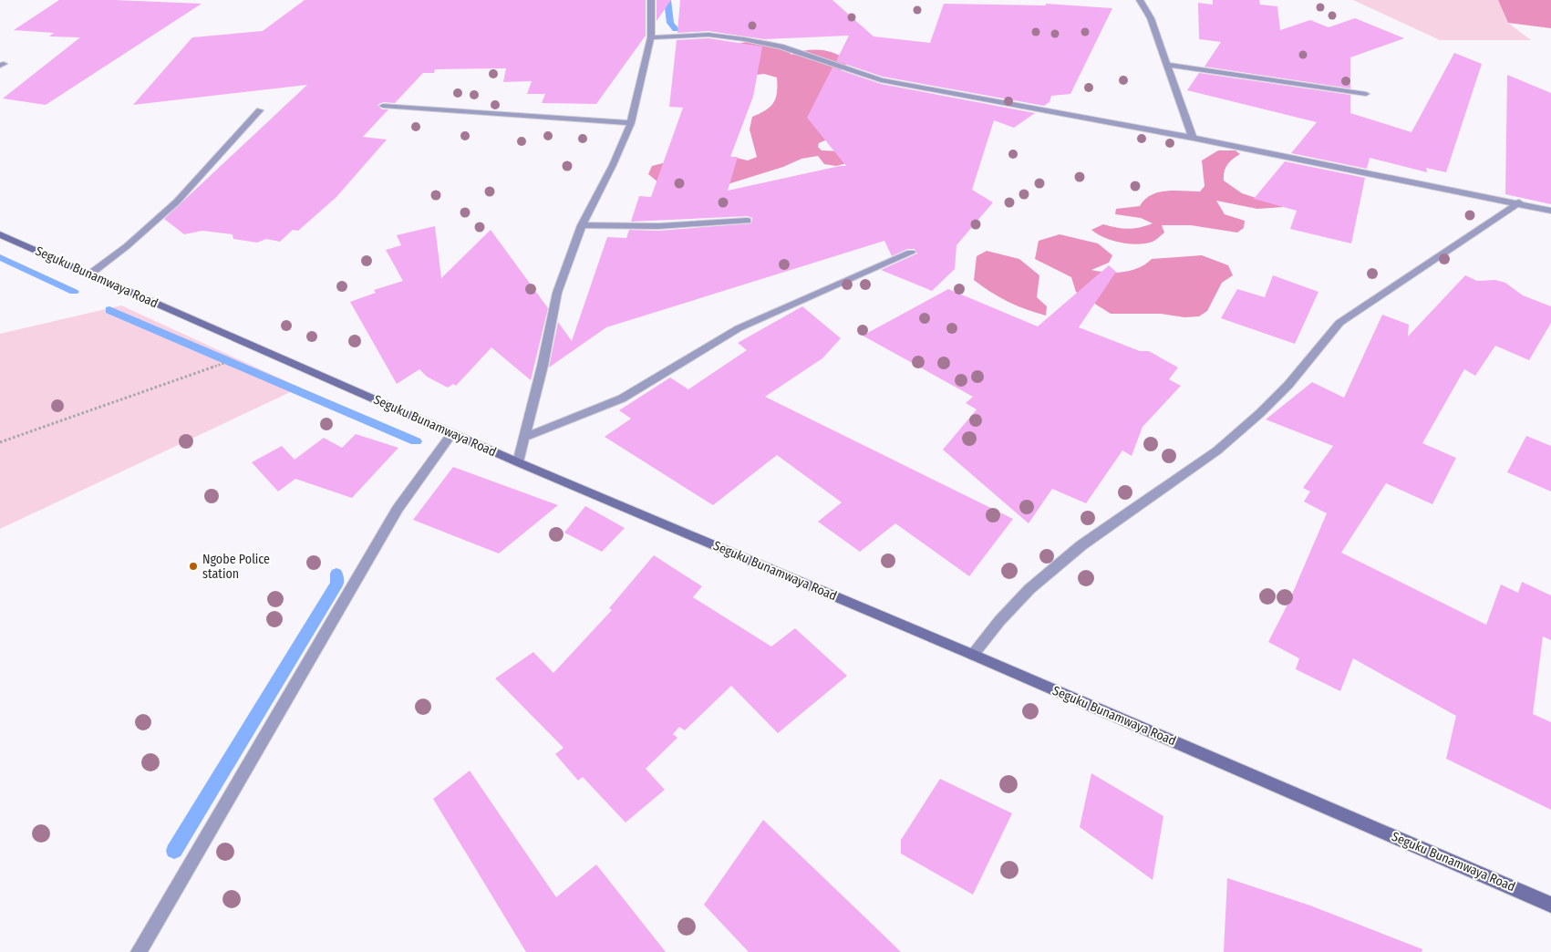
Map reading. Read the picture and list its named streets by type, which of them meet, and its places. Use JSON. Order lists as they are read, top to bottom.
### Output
{
  "streets": {
    "main road": ["Seguku Bunamwaya Road"]
  },
  "places": ["Ngobe Police station"]
}
